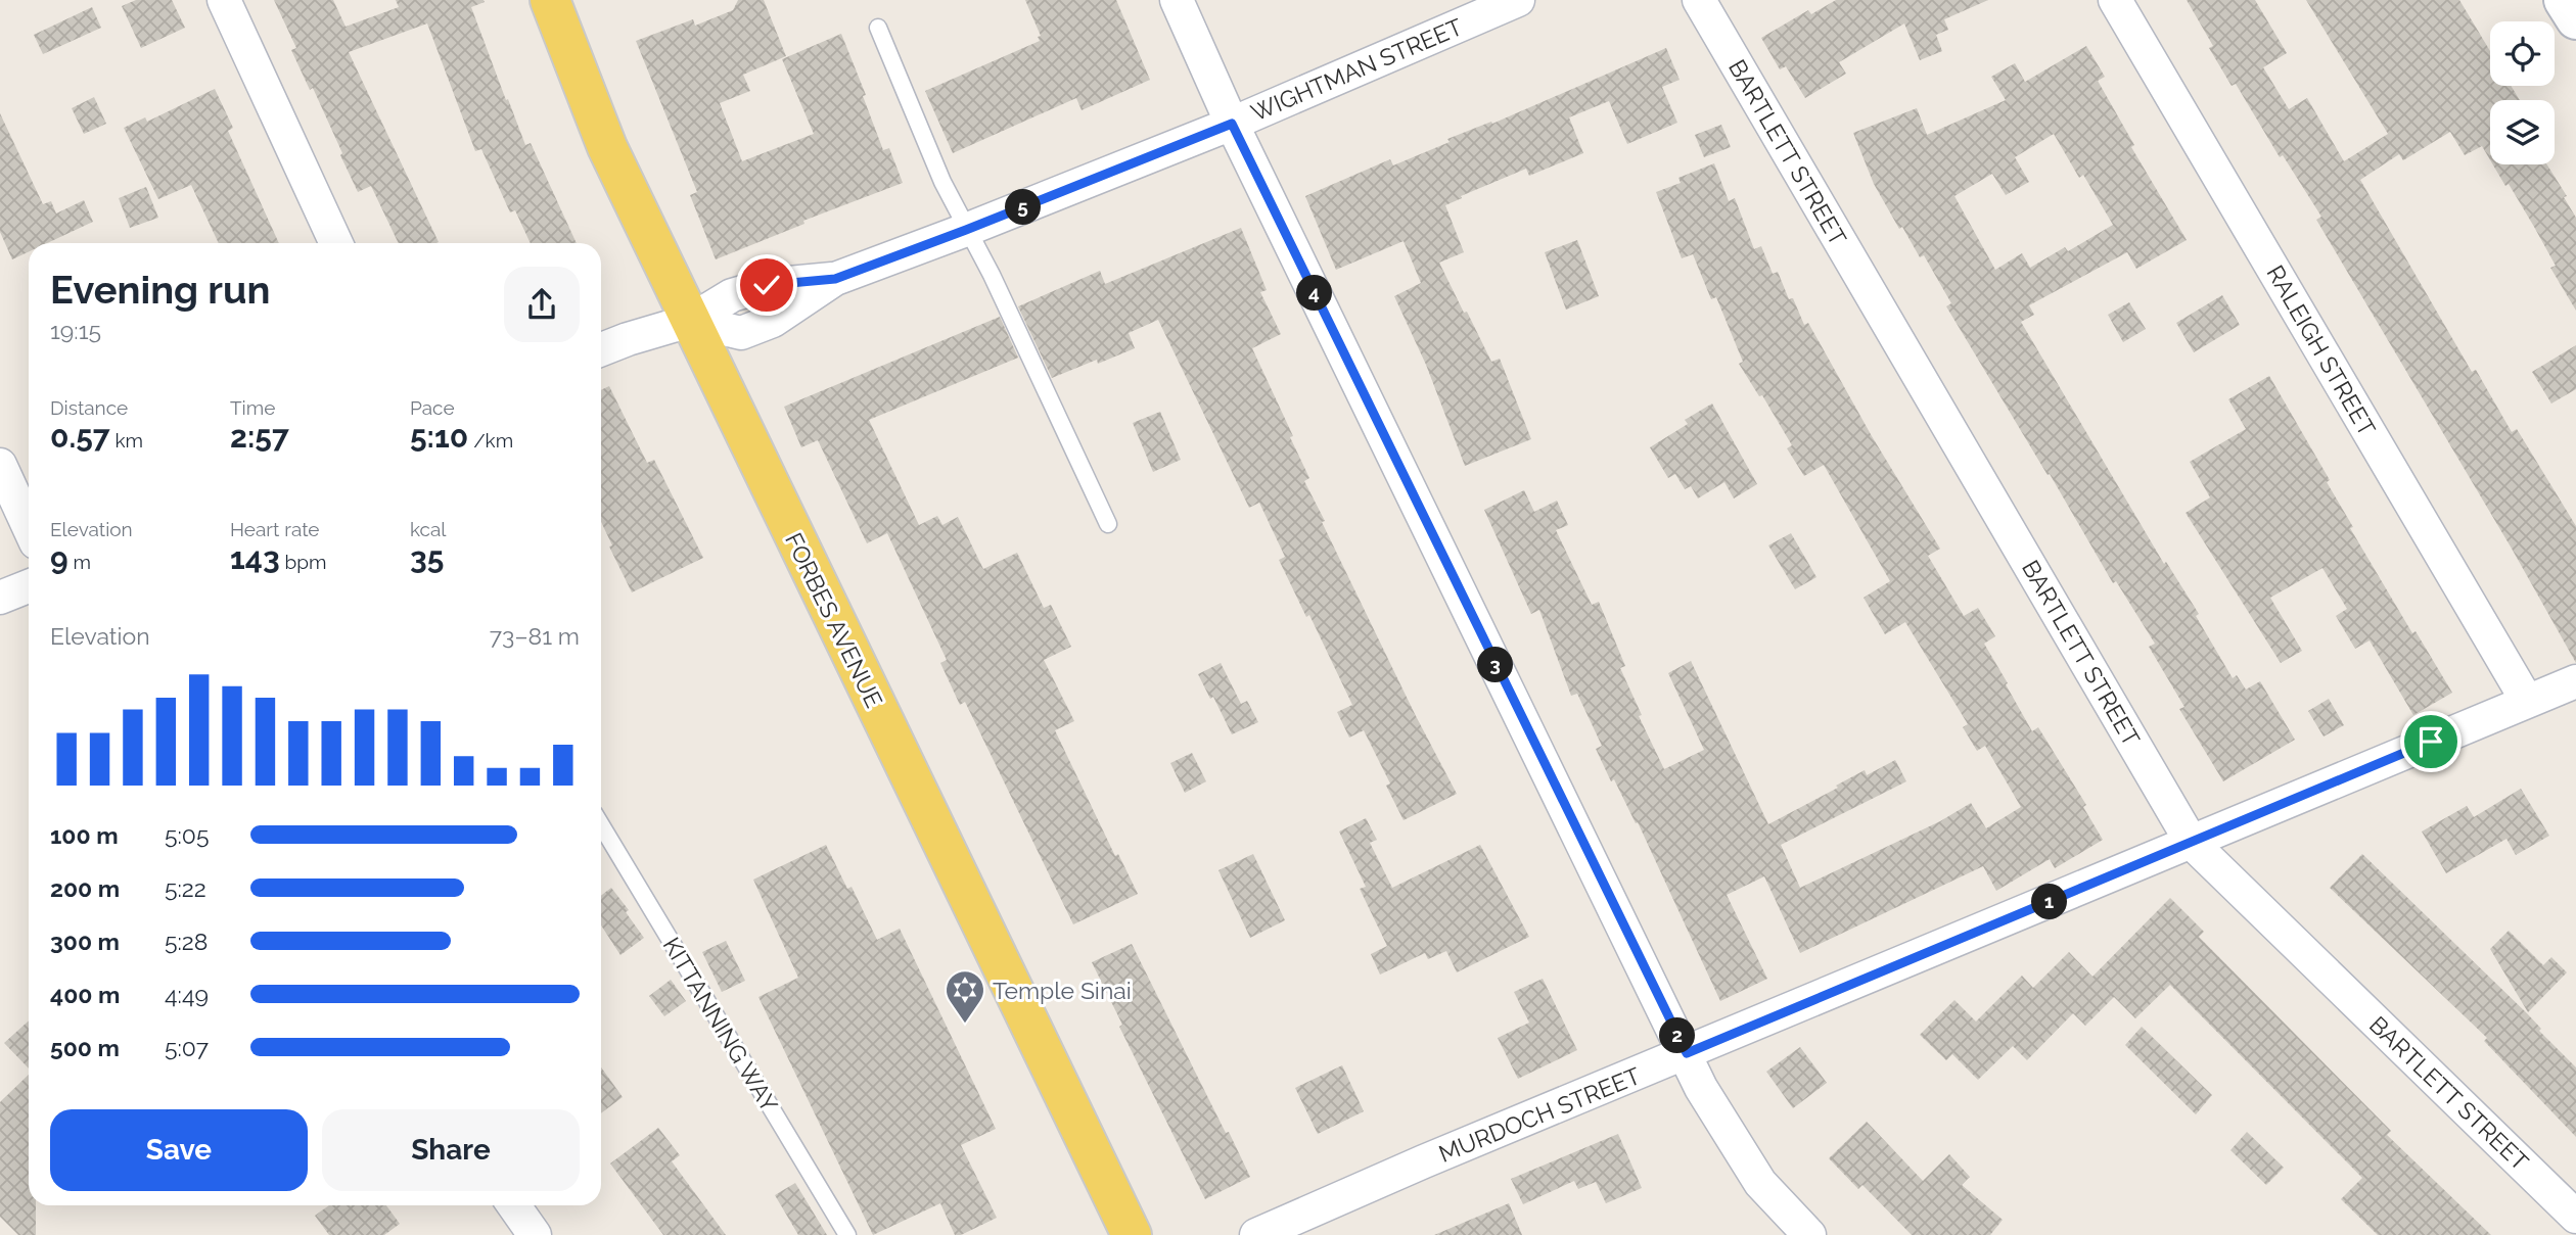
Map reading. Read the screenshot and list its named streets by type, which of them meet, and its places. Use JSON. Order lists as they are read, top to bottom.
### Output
{
  "streets": {
    "main road": ["FORBES AVENUE"],
    "street": [
      "WIGHTMAN STREET",
      "BARTLETT STREET",
      "RALEIGH STREET",
      "MURDOCH STREET"
    ],
    "lane": ["KITTANNING WAY"]
  },
  "crossings": [
    ["WIGHTMAN STREET", "FORBES AVENUE"],
    ["BARTLETT STREET", "MURDOCH STREET"],
    ["RALEIGH STREET", "MURDOCH STREET"]
  ],
  "places": {
    "synagogue": ["Temple Sinai"]
  },
  "page": {
    "pins": [
      "5",
      "4",
      "3",
      "1",
      "2"
    ],
    "heading": ["Evening run", "19:15"],
    "stats": [
      ["Distance", "0.57 km"],
      ["Time", "2:57"],
      ["Pace", "5:10 /km"],
      ["Elevation", "9 m"],
      ["Heart rate", "143 bpm"],
      ["kcal", "35"]
    ],
    "chart": ["Elevation", "73–81 m"],
    "list": [
      {
        "name": "100 m",
        "note": "5:05"
      },
      {
        "name": "200 m",
        "note": "5:22"
      },
      {
        "name": "300 m",
        "note": "5:28"
      },
      {
        "name": "400 m",
        "note": "4:49"
      },
      {
        "name": "500 m",
        "note": "5:07"
      }
    ],
    "buttons": ["Save", "Share"]
  }
}
